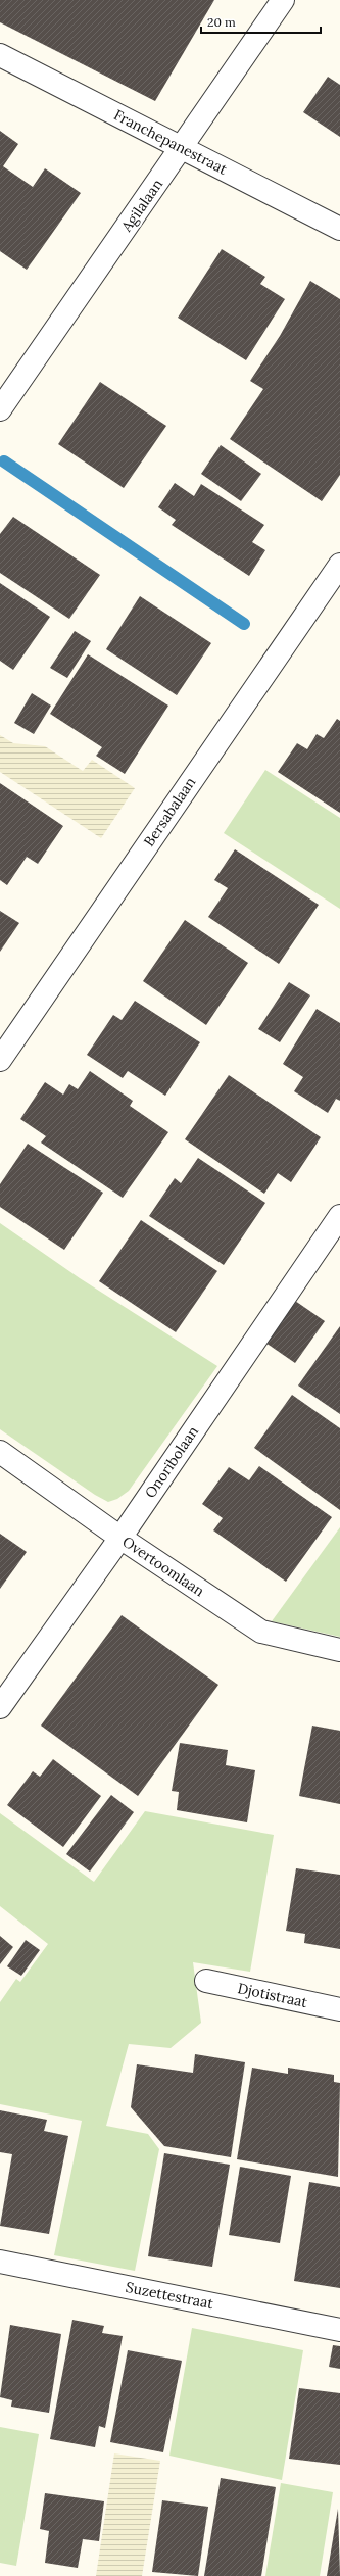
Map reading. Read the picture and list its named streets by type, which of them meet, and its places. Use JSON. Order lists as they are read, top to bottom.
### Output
{
  "streets": {
    "street": [
      "Franchepanestraat",
      "Agilalaan",
      "Bersabalaan",
      "Onoribolaan",
      "Overtoomlaan",
      "Djotistraat",
      "Suzettestraat"
    ]
  },
  "crossings": [
    ["Franchepanestraat", "Agilalaan"],
    ["Onoribolaan", "Overtoomlaan"]
  ],
  "scale_bar": "20 m"
}
